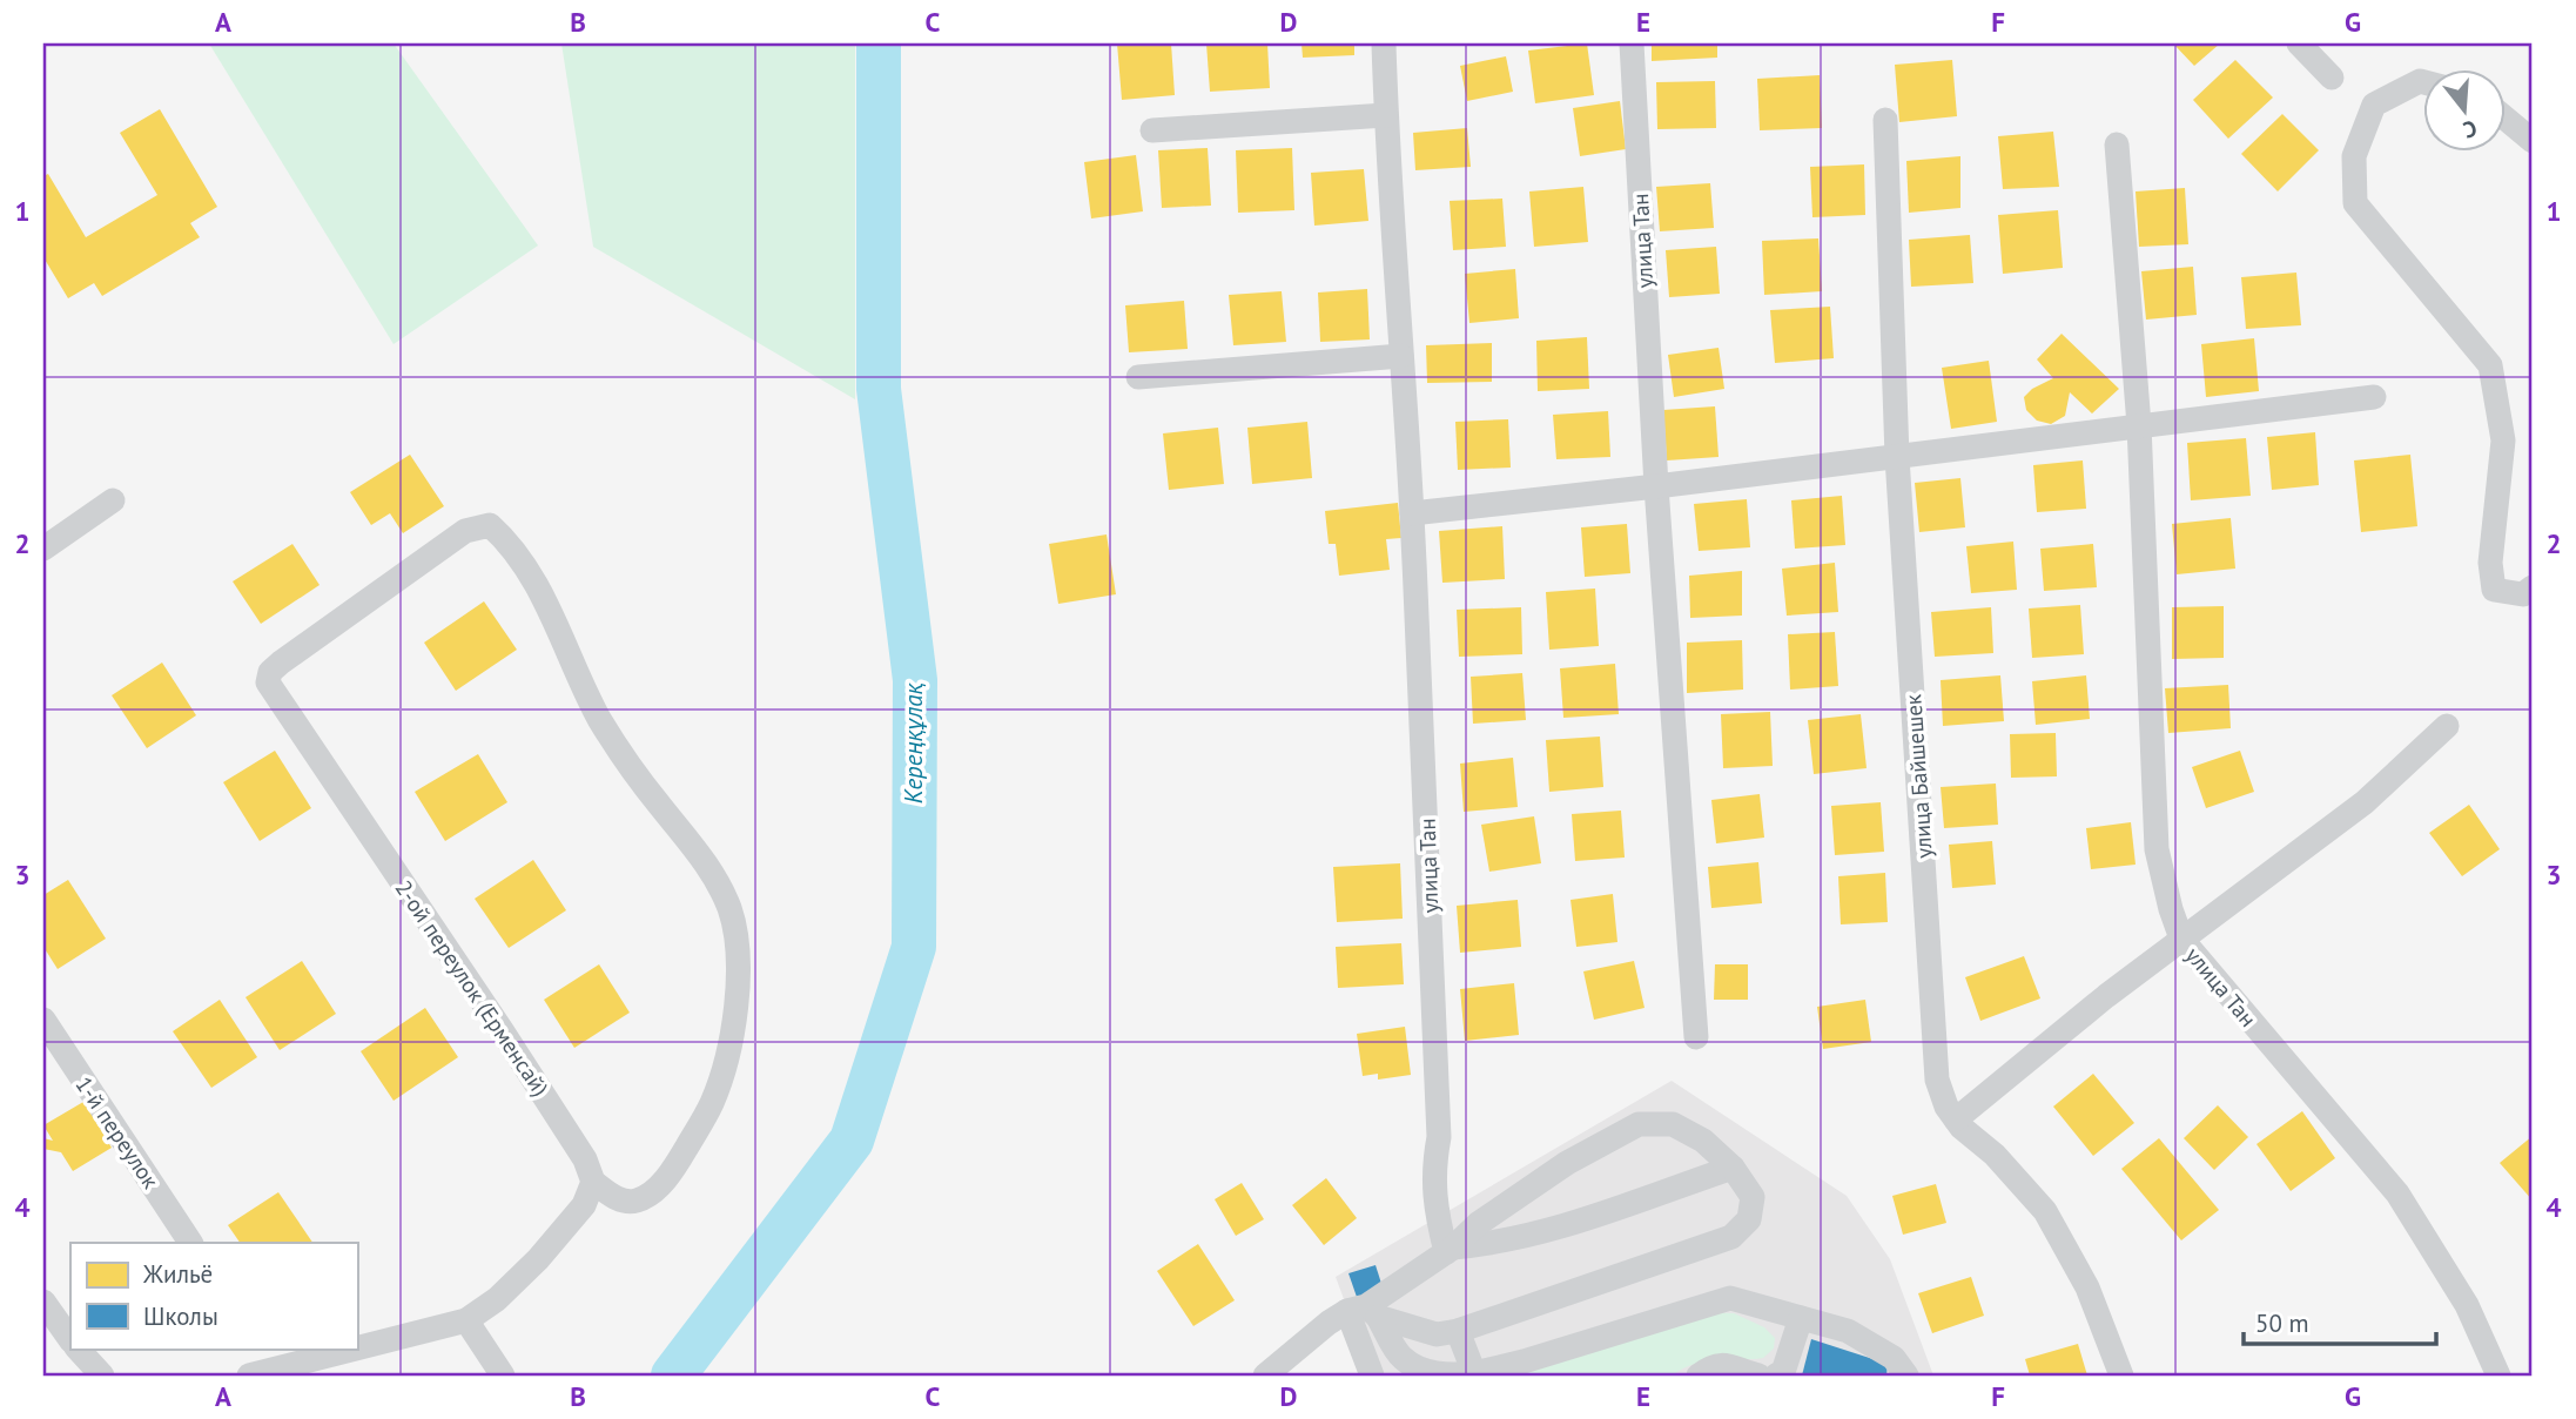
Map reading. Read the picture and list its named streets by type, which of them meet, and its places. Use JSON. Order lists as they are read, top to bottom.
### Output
{
  "streets": {
    "street": [
      "улица Тан",
      "улица Байшешек",
      "2-ой переулок (Ерменсай)",
      "1-й переулок"
    ]
  },
  "water": ["Кереңқұлақ"],
  "legend": ["Жильё", "Школы"],
  "scale_bar": "50 m",
  "north": "bottom",
  "grid": {
    "columns": [
      "A",
      "B",
      "C",
      "D",
      "E",
      "F",
      "G"
    ],
    "rows": [
      "1",
      "2",
      "3",
      "4"
    ]
  }
}
